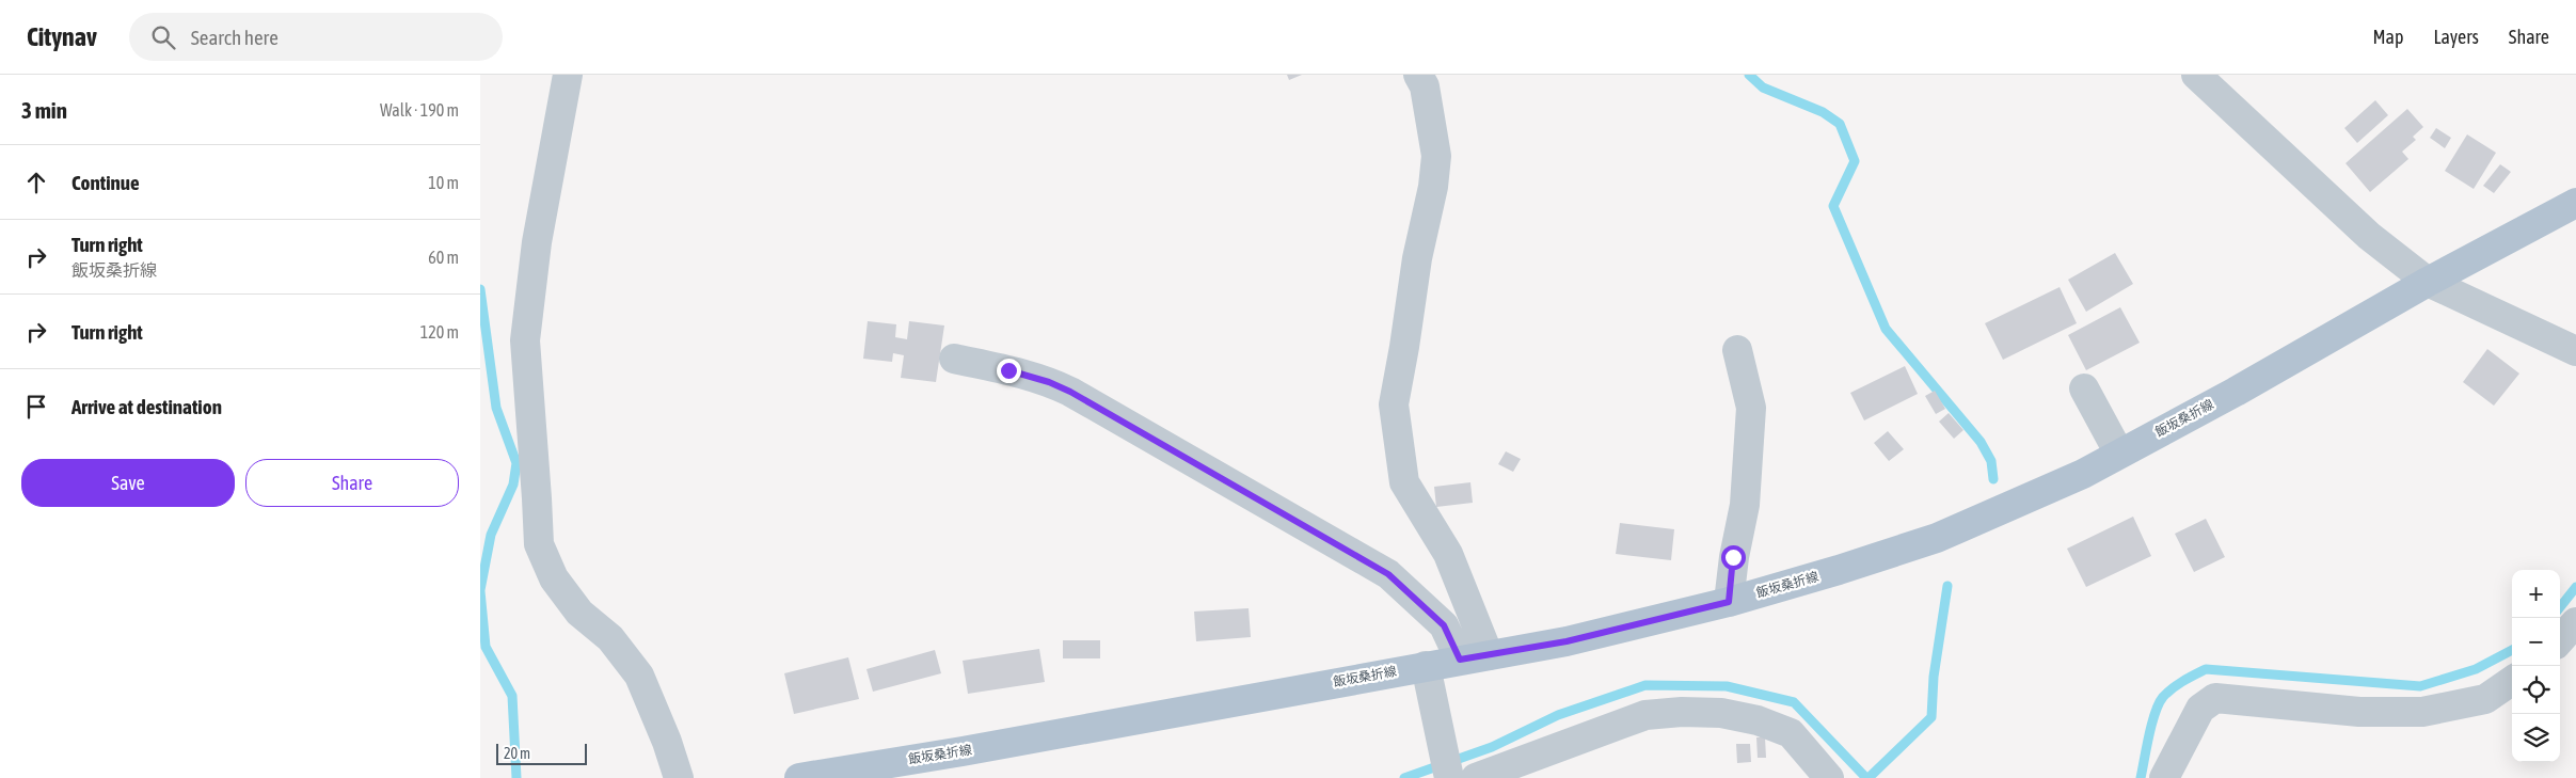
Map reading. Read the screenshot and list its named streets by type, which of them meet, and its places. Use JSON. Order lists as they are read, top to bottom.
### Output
{
  "streets": {
    "main road": ["飯坂桑折線"]
  },
  "scale_bar": "20 m",
  "page": {
    "header": "Citynav",
    "search": "Search here",
    "nav": ["Map", "Layers", "Share"],
    "heading": ["3 min", "Walk · 190 m"],
    "list": [
      ["Continue", "10 m"],
      ["Turn right", "飯坂桑折線", "60 m"],
      ["Turn right", "120 m"],
      "Arrive at destination"
    ],
    "buttons": ["Save", "Share"],
    "map_buttons": ["+", "−"],
    "scale": "20 m"
  }
}
